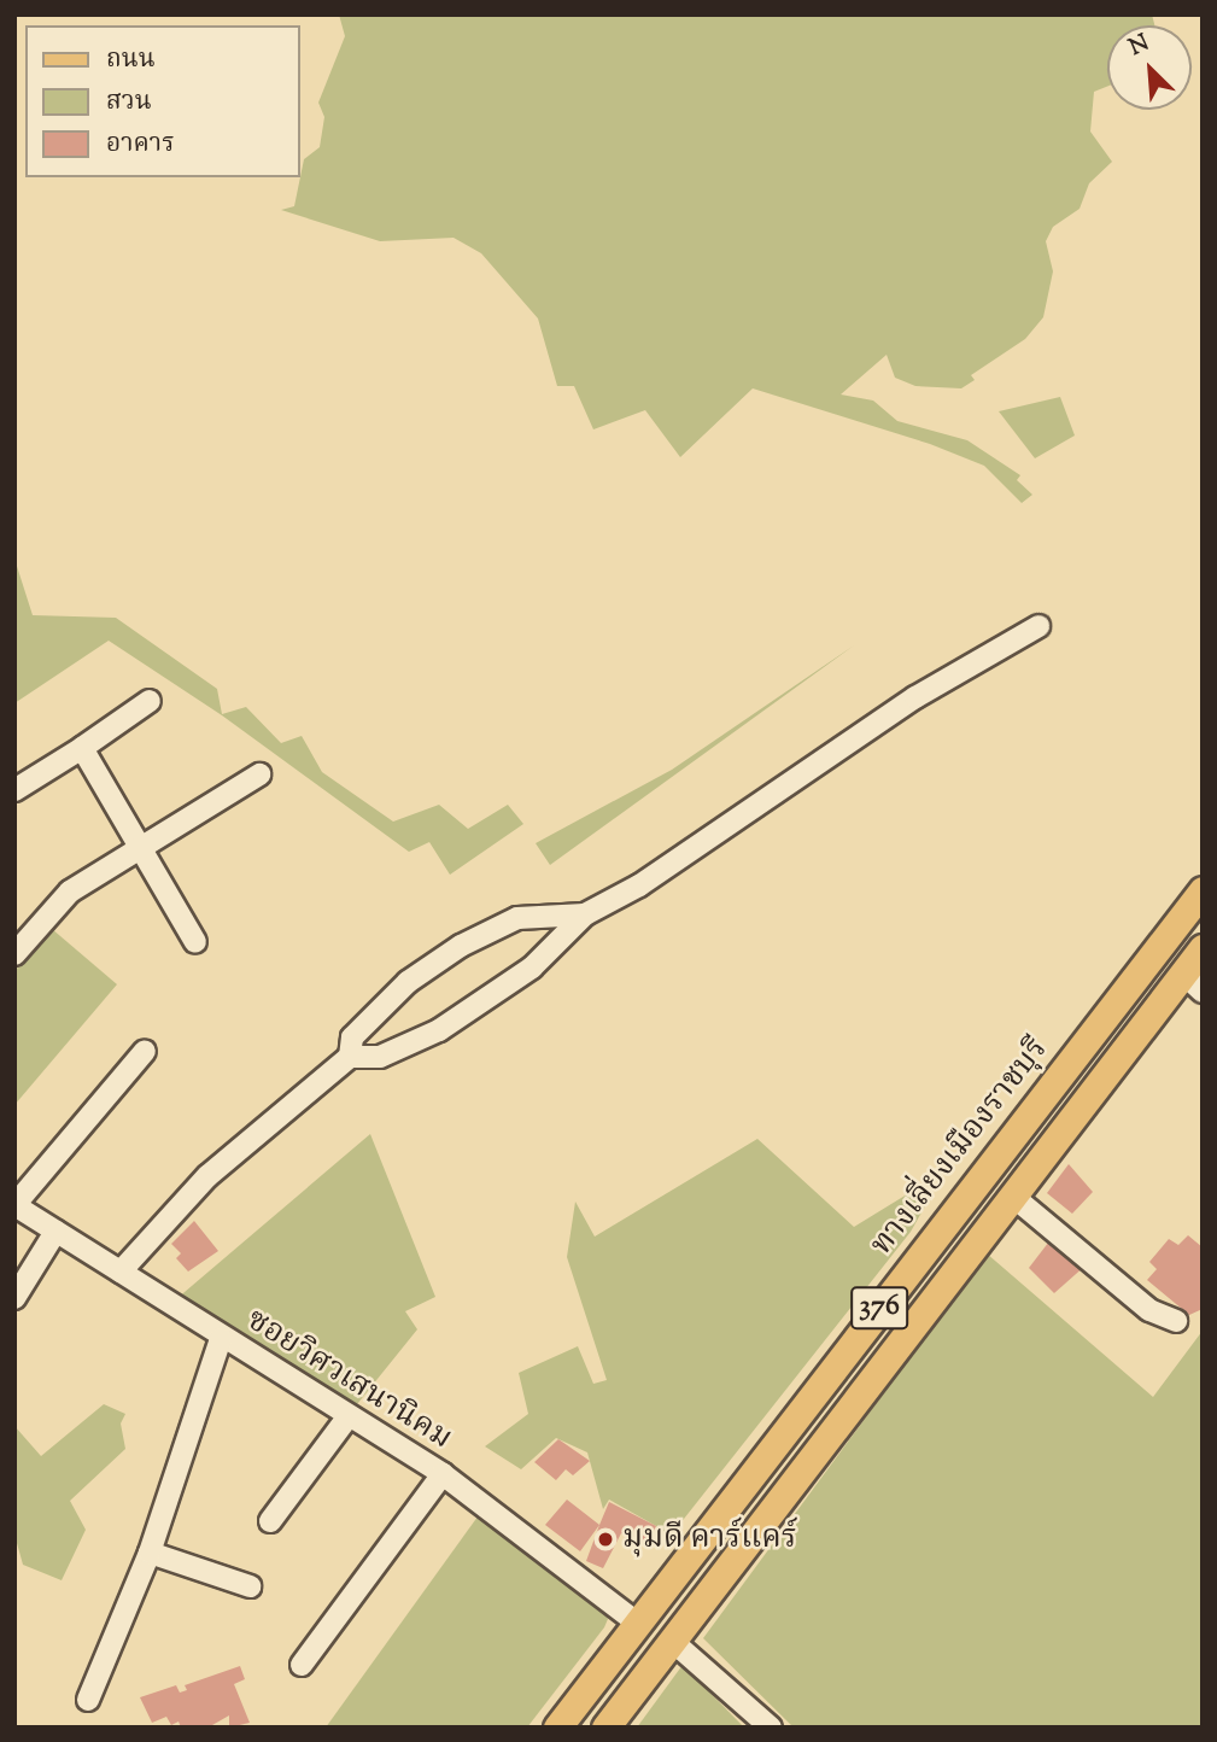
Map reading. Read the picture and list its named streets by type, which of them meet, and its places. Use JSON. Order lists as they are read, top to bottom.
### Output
{
  "streets": {
    "main road": ["ทางเลี่ยงเมืองราชบุรี", "376"],
    "street": ["ซอยวิศวเสนานิคม"]
  },
  "crossings": [
    ["ทางเลี่ยงเมืองราชบุรี", "ซอยวิศวเสนานิคม"]
  ],
  "places": ["มุมดี คาร์แคร์"],
  "legend": ["ถนน", "สวน", "อาคาร"],
  "north": "top left"
}
